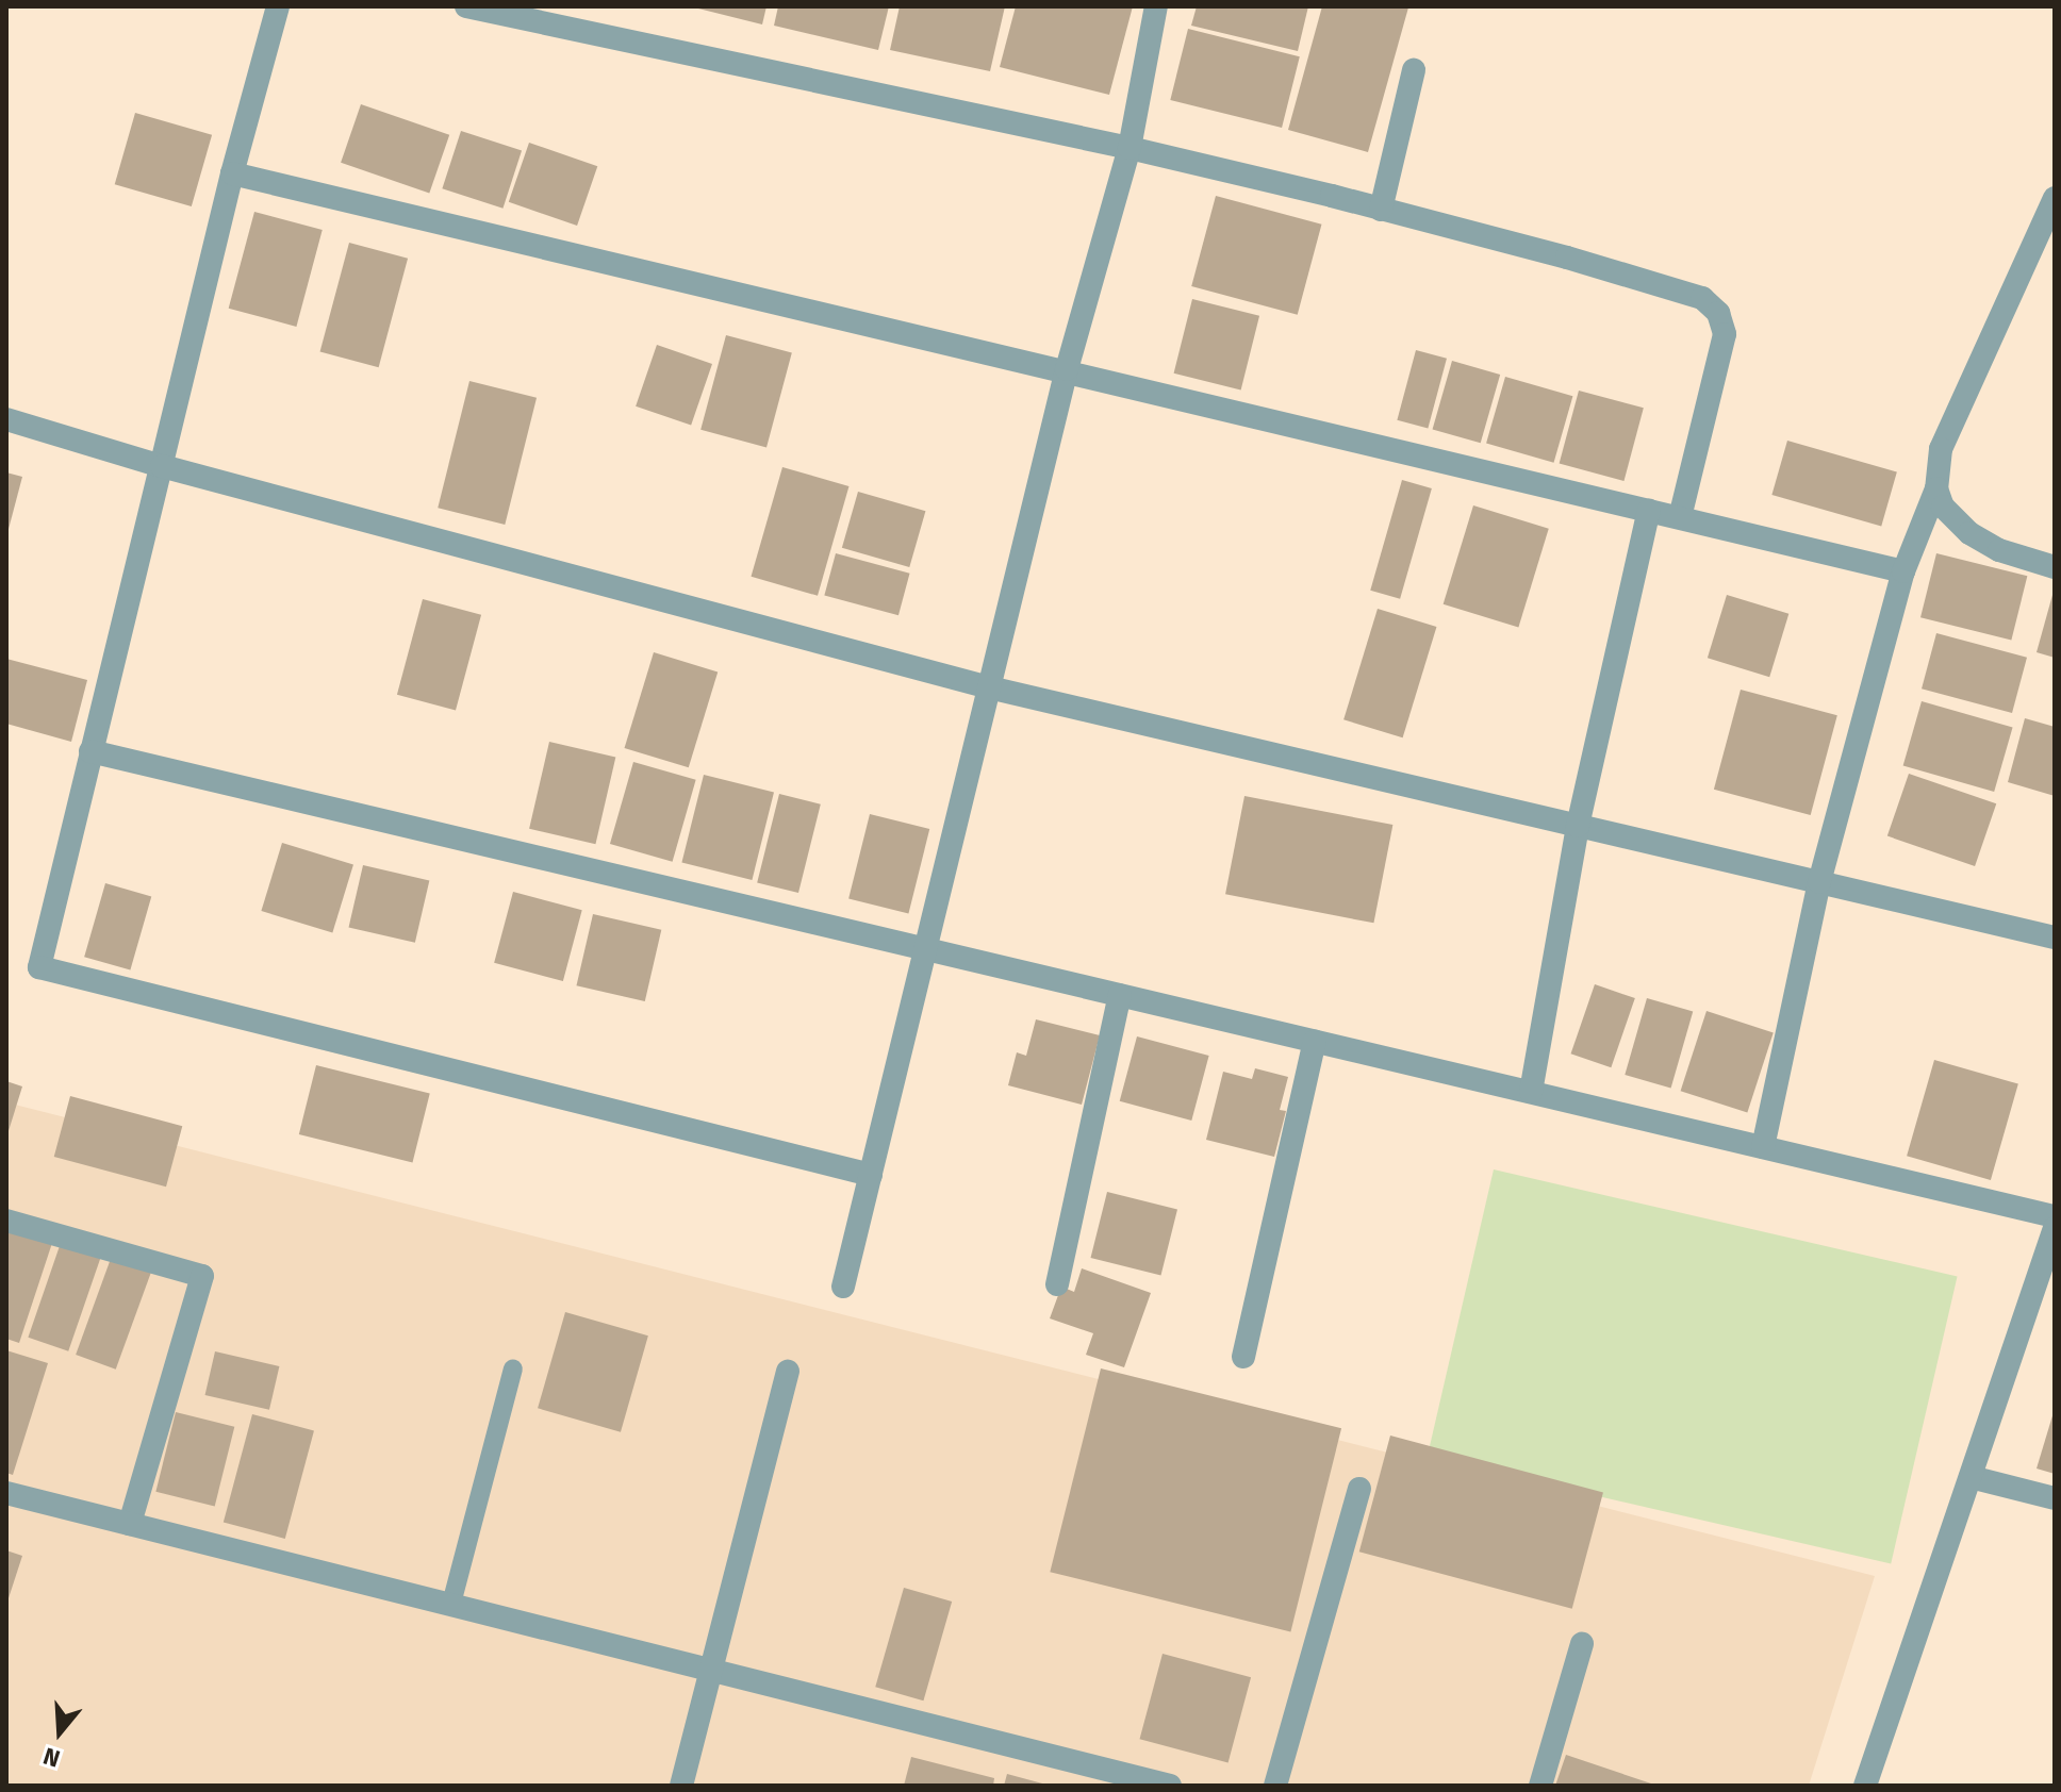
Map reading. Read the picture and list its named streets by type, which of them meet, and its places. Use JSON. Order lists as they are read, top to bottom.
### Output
{
  "north": "bottom"
}
